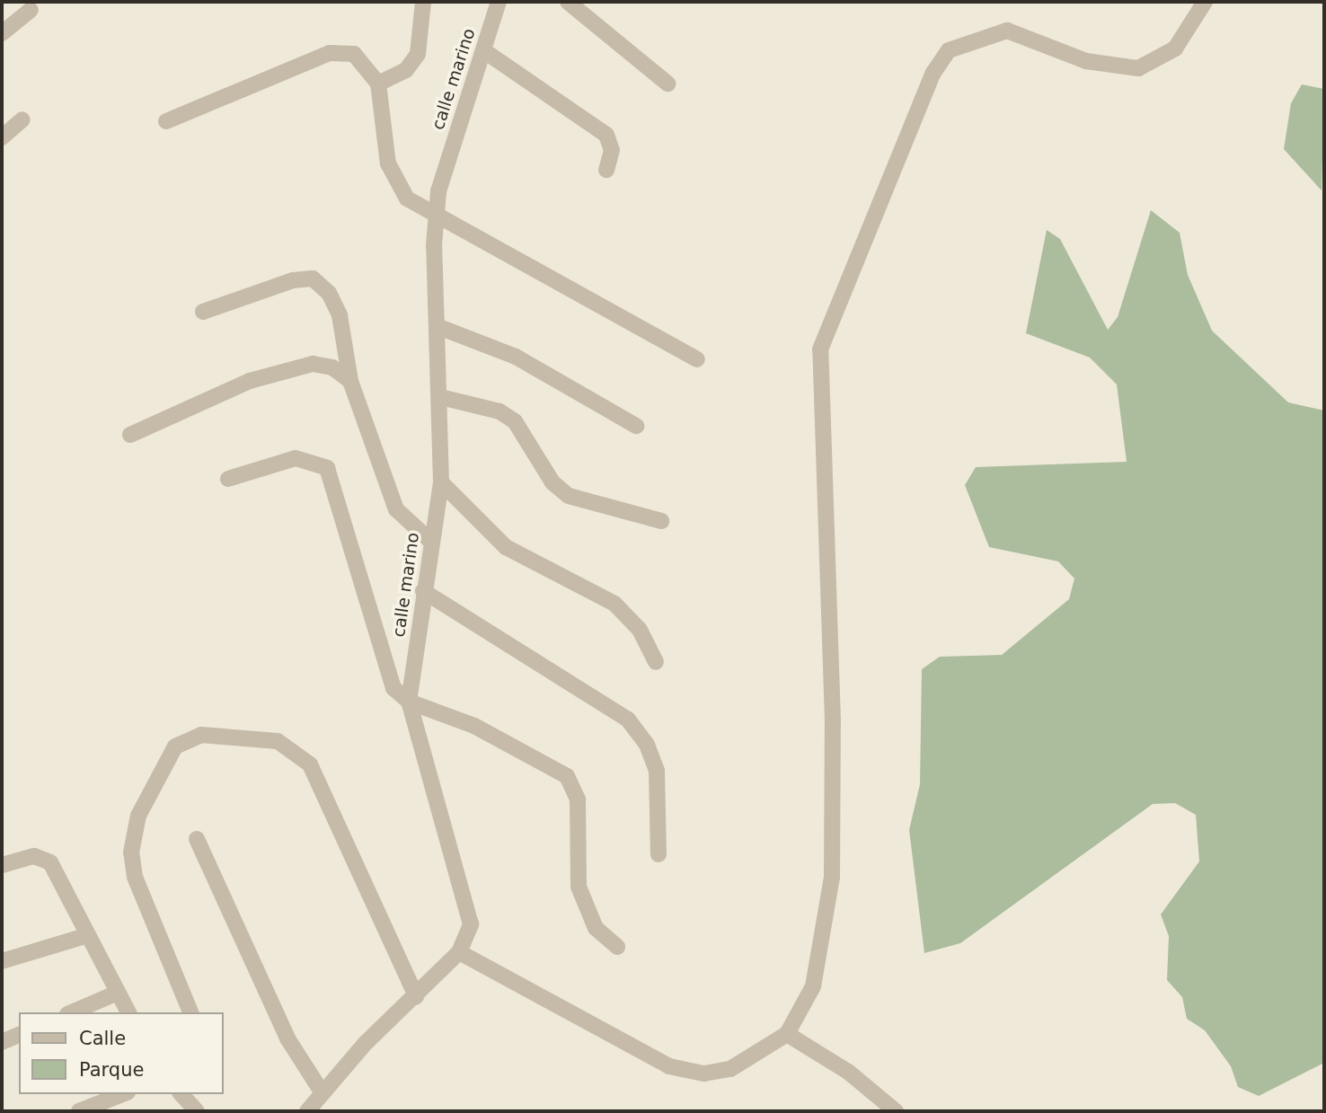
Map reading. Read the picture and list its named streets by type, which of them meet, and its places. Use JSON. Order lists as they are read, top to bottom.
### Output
{
  "streets": {
    "street": ["calle marino"]
  },
  "legend": ["Calle", "Parque"]
}
